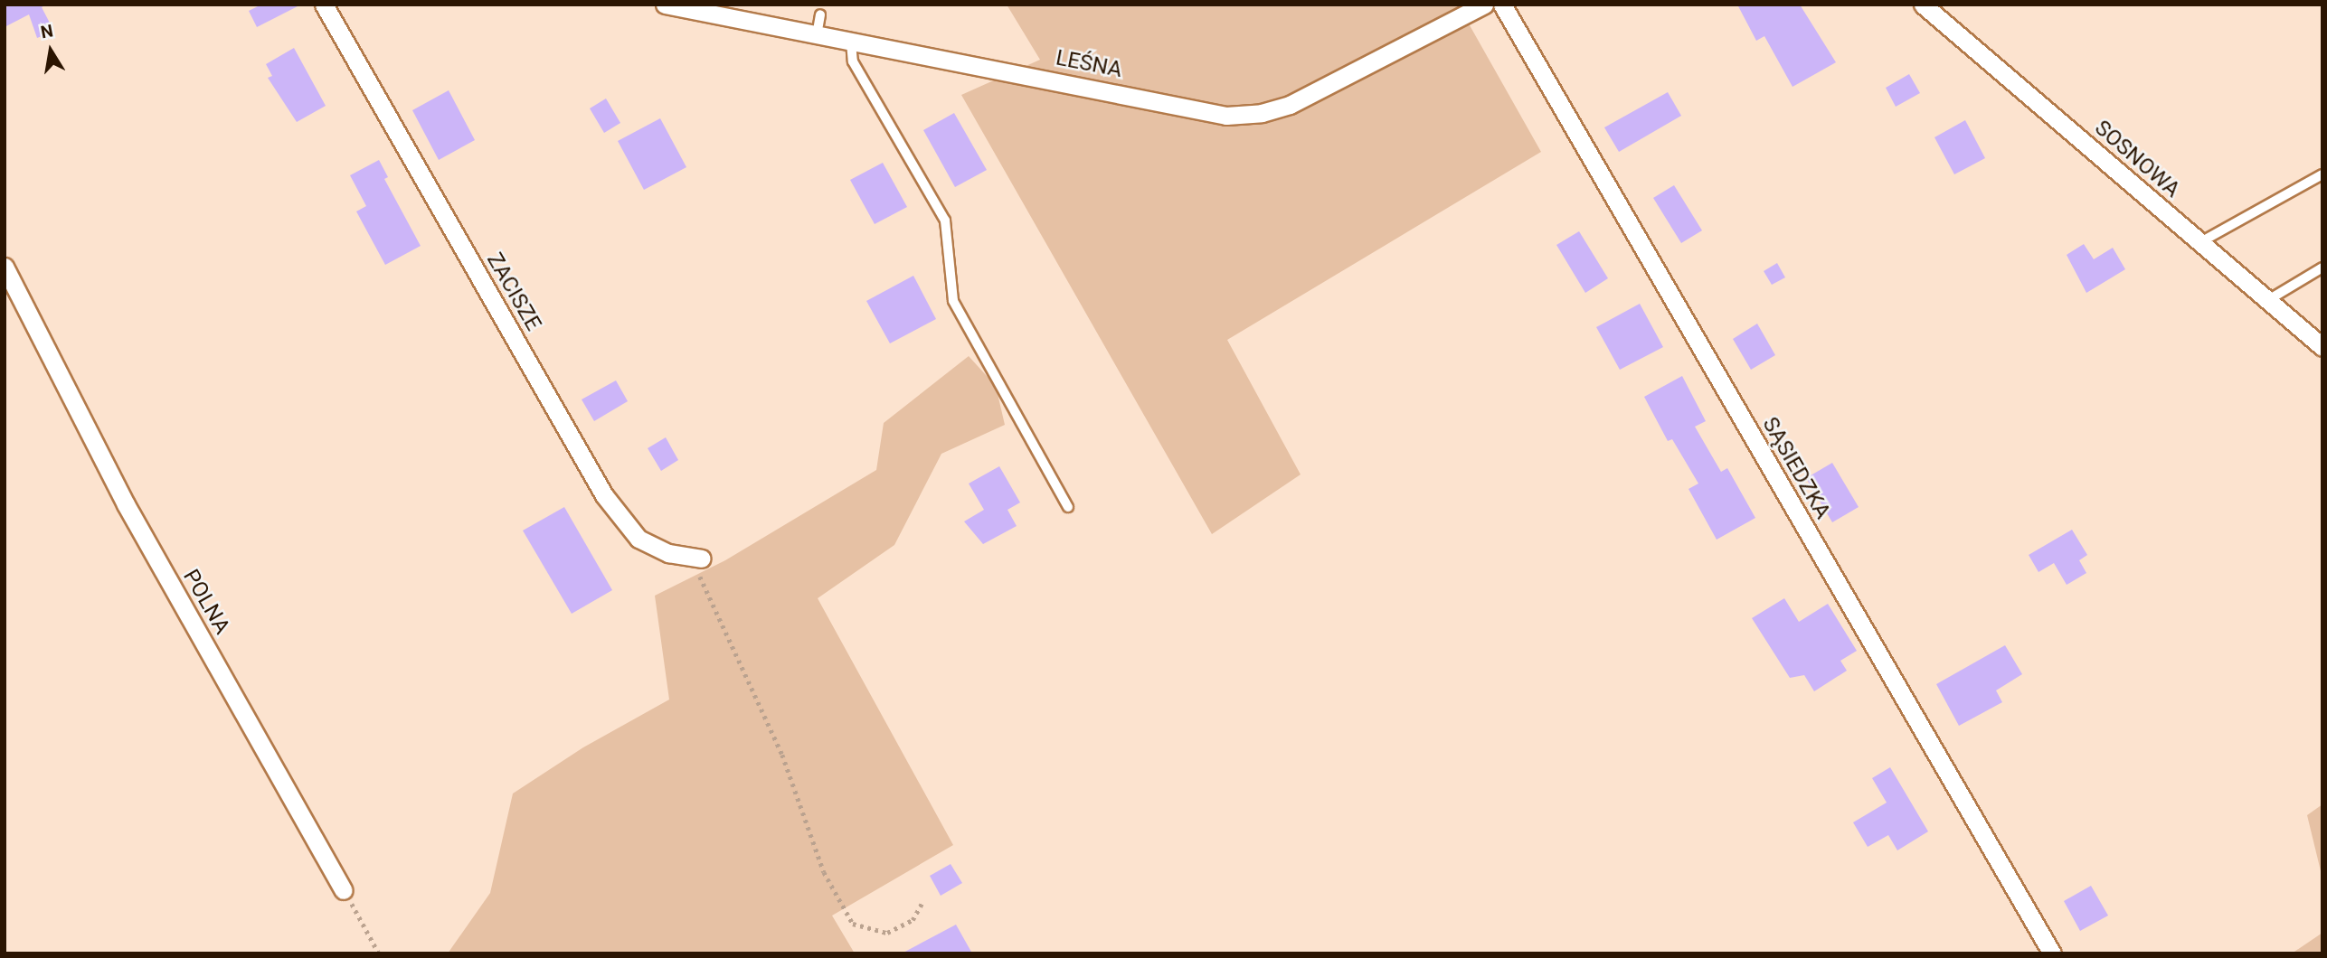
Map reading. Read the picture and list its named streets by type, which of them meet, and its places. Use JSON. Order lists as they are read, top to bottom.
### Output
{
  "streets": {
    "street": [
      "LEŚNA",
      "SOSNOWA",
      "ZACISZE",
      "SĄSIEDZKA",
      "POLNA"
    ]
  },
  "north": "top"
}
